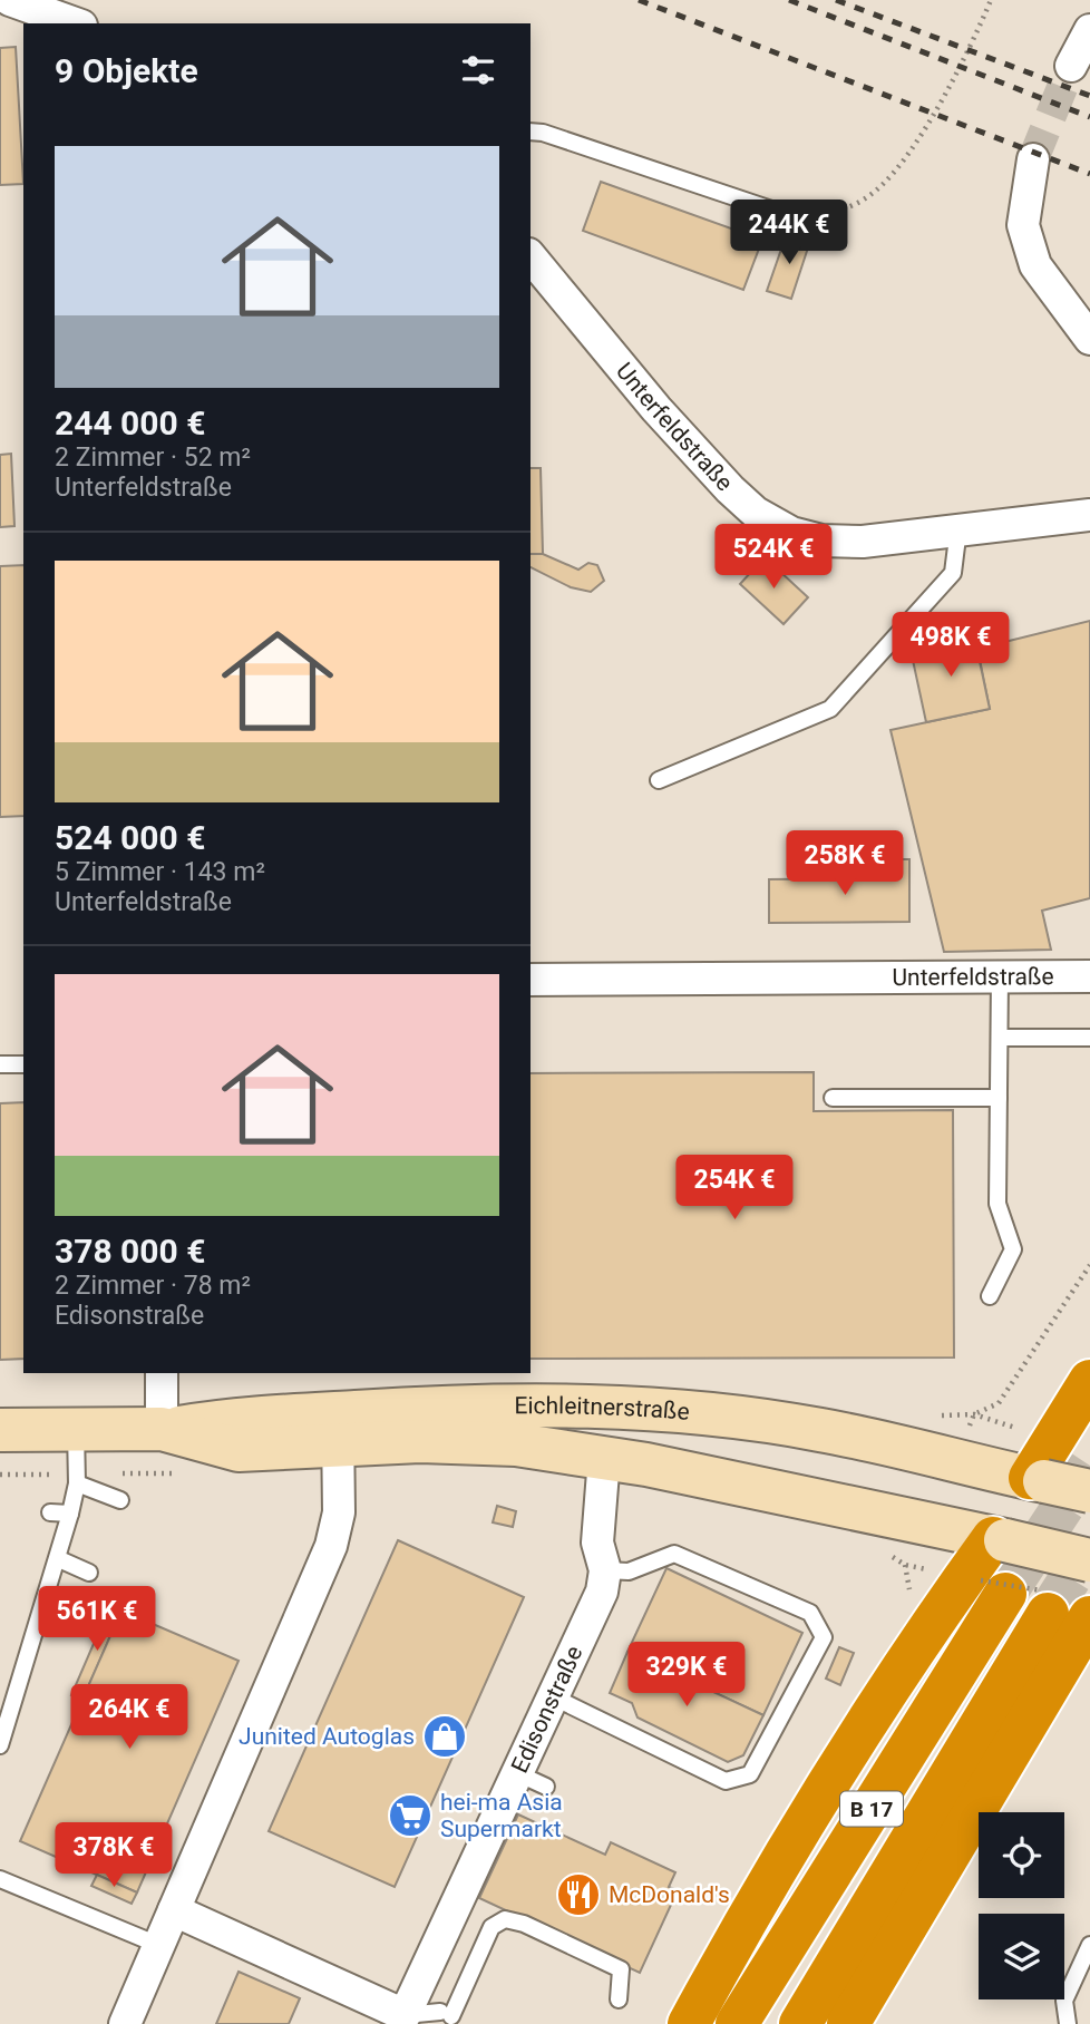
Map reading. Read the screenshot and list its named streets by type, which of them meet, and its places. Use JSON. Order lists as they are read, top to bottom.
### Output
{
  "streets": {
    "highway": ["B 17"],
    "main road": ["Eichleitnerstraße"],
    "street": ["Unterfeldstraße", "Edisonstraße"]
  },
  "crossings": [
    ["Eichleitnerstraße", "Edisonstraße"]
  ],
  "places": {
    "shop": ["Junited Autoglas"],
    "supermarket": ["hei-ma Asia Supermarkt"],
    "restaurant": ["McDonald's"]
  },
  "page": {
    "heading": "9 Objekte",
    "list": [
      {
        "name": "244 000 €",
        "note": "2 Zimmer · 52 m² · Unterfeldstraße"
      },
      {
        "name": "524 000 €",
        "note": "5 Zimmer · 143 m² · Unterfeldstraße"
      },
      {
        "name": "378 000 €",
        "note": "2 Zimmer · 78 m² · Edisonstraße"
      }
    ],
    "price": [
      "244K €",
      "524K €",
      "498K €",
      "258K €",
      "254K €",
      "561K €",
      "329K €",
      "264K €",
      "378K €"
    ]
  }
}
